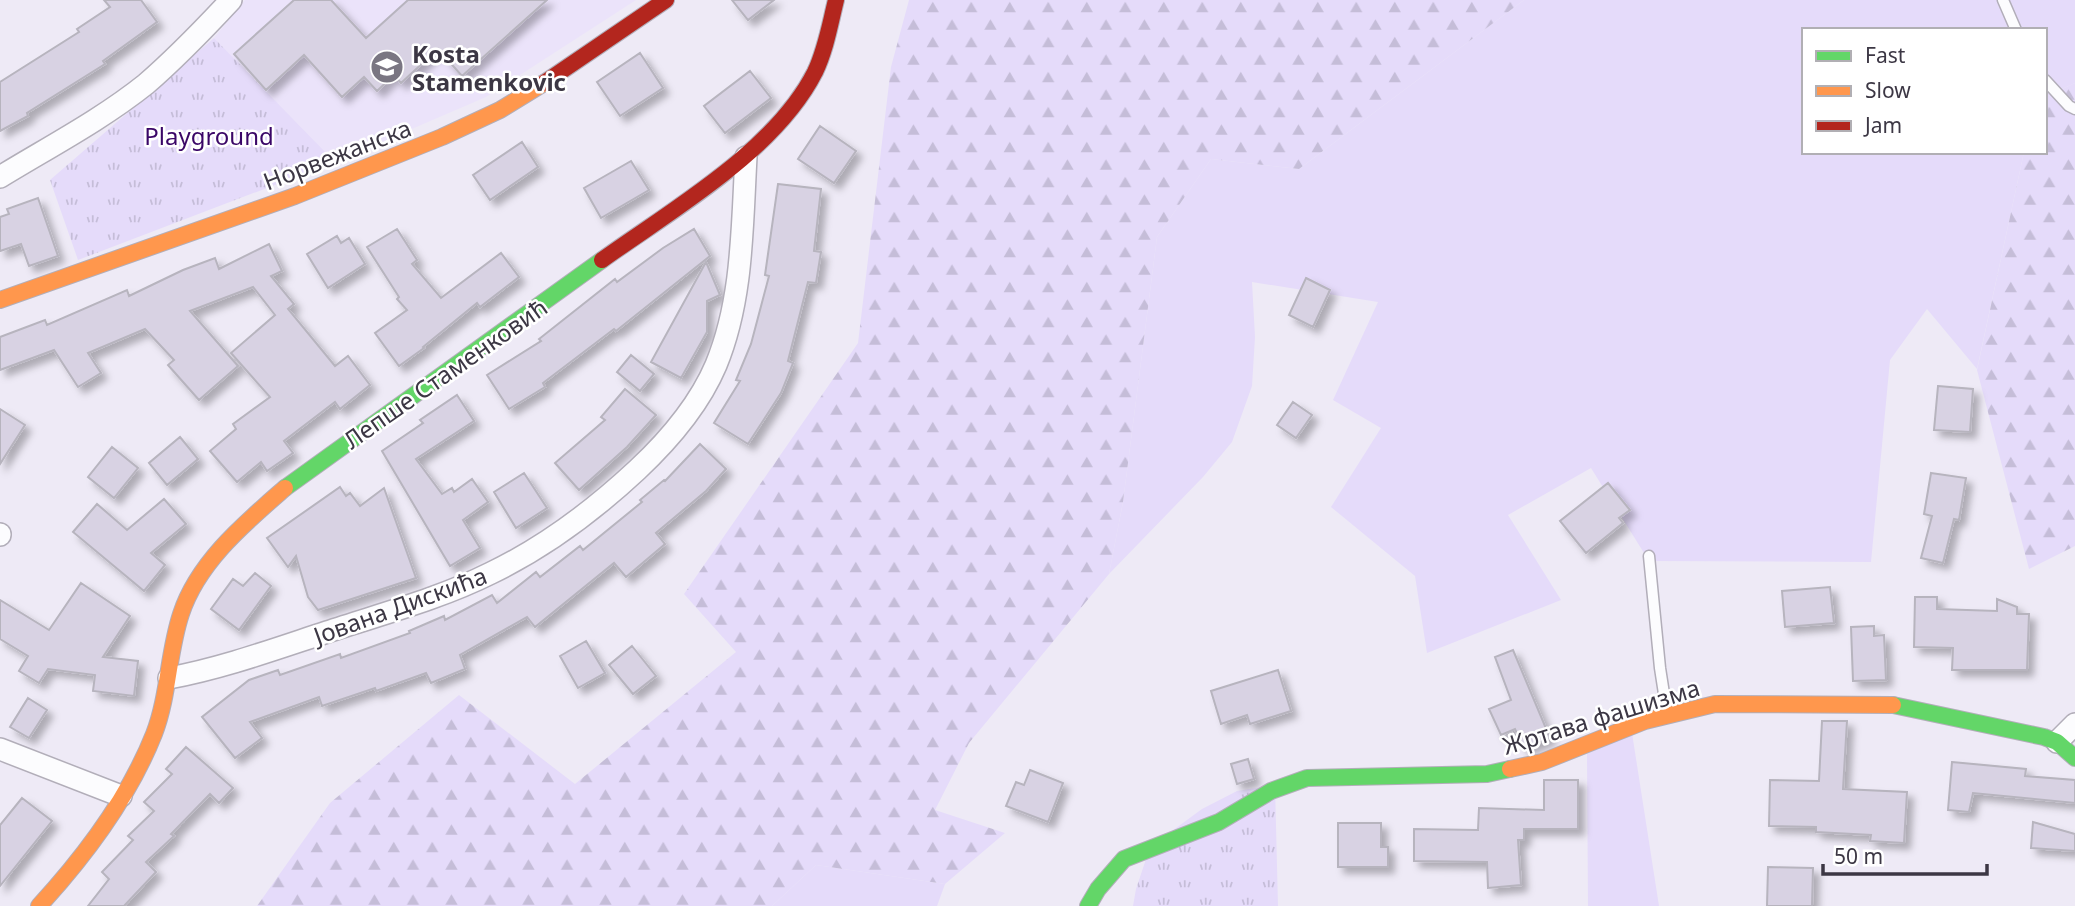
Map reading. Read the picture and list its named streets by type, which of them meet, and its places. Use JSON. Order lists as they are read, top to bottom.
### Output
{
  "streets": {
    "street": [
      "Норвежанска",
      "Лепше Стаменковић",
      "Јована Дискића",
      "Жртава фашизма"
    ]
  },
  "crossings": [
    ["Лепше Стаменковић", "Јована Дискића"]
  ],
  "parks": ["Playground"],
  "places": {
    "school or university": ["Kosta Stamenkovic"]
  },
  "legend": ["Fast", "Slow", "Jam"],
  "scale_bar": "50 m"
}
